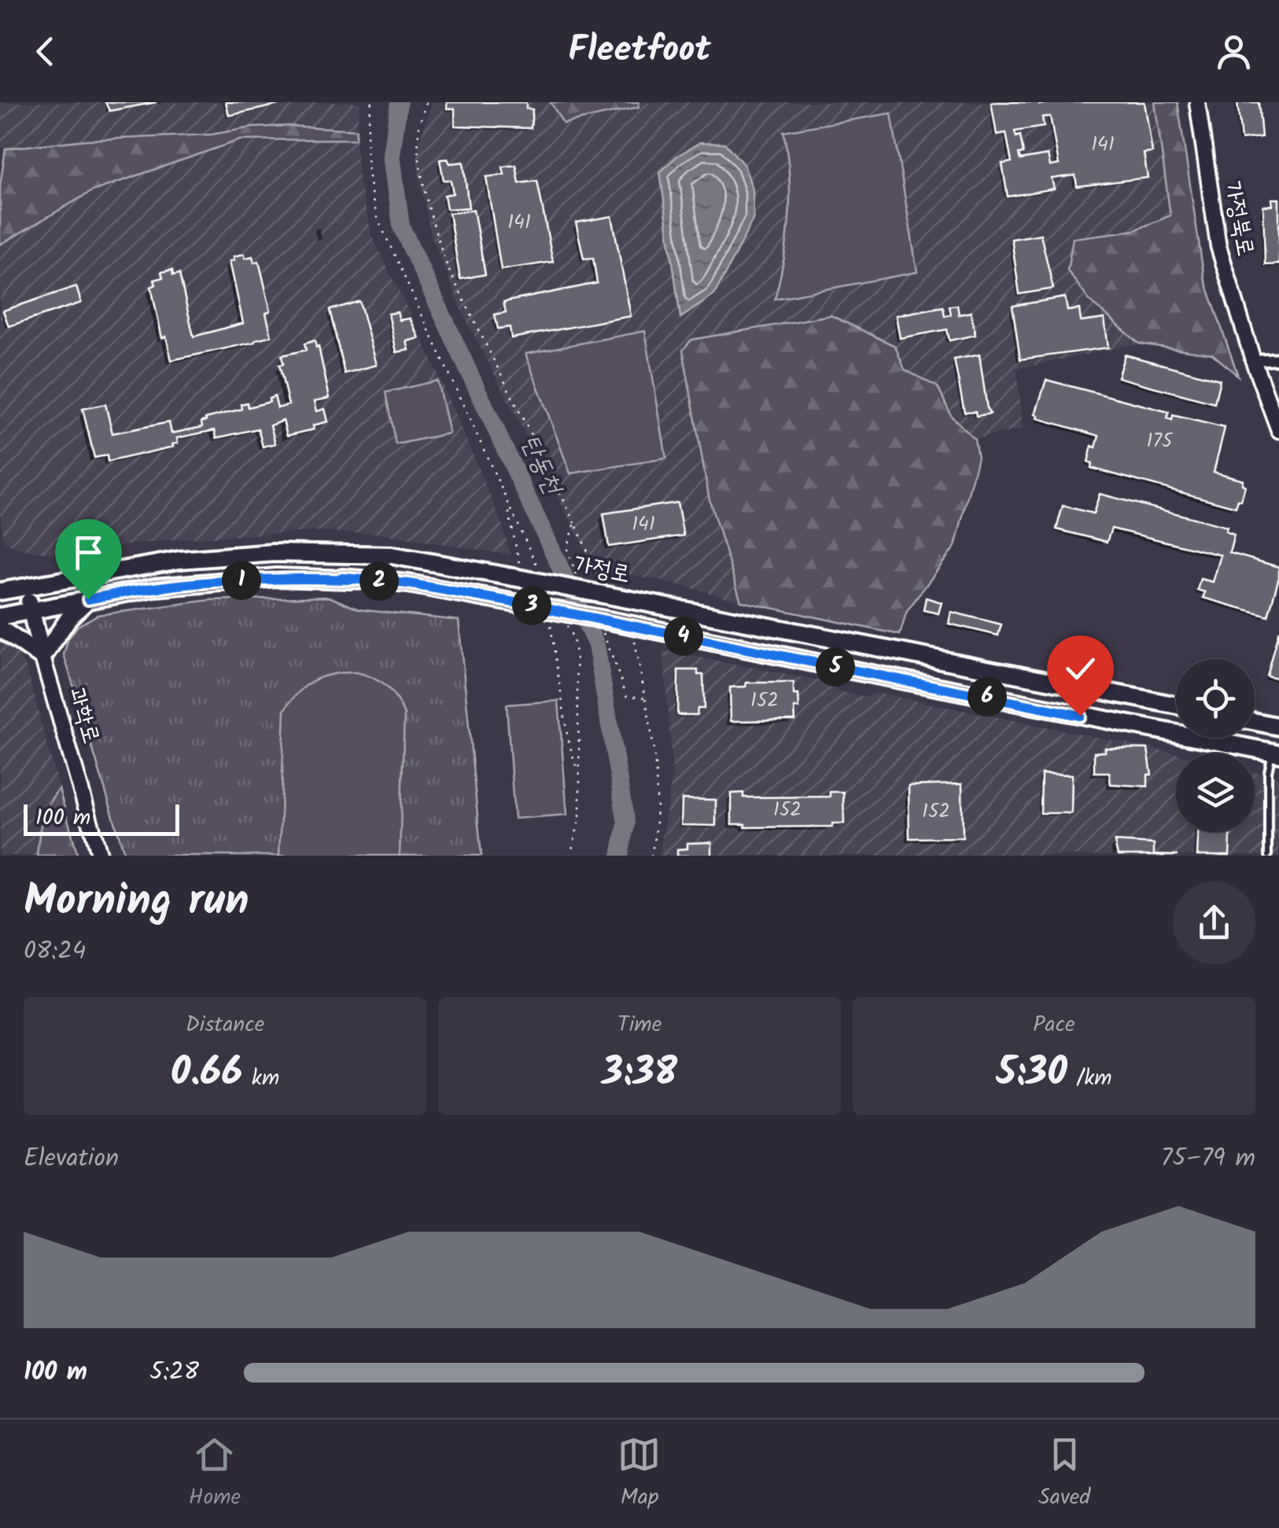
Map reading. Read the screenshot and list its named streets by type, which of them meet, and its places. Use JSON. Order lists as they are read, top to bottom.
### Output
{
  "streets": {
    "main road": ["가정북로", "가정로", "과학로"]
  },
  "crossings": [
    ["가정로", "과학로"]
  ],
  "water": ["탄동천"],
  "house_numbers": [
    "141",
    "141",
    "175",
    "141",
    "152",
    "152",
    "152"
  ],
  "scale_bar": "100 m",
  "page": {
    "header": "Fleetfoot",
    "pins": [
      "1",
      "2",
      "3",
      "4",
      "5",
      "6"
    ],
    "scale": "100 m",
    "heading": ["Morning run", "08:24"],
    "stats": [
      ["Distance", "0.66 km"],
      ["Time", "3:38"],
      ["Pace", "5:30 /km"]
    ],
    "chart": ["Elevation", "75–79 m"],
    "list": [
      {
        "name": "100 m",
        "note": "5:28"
      }
    ],
    "tabs": ["Home", "Map", "Saved"]
  }
}
